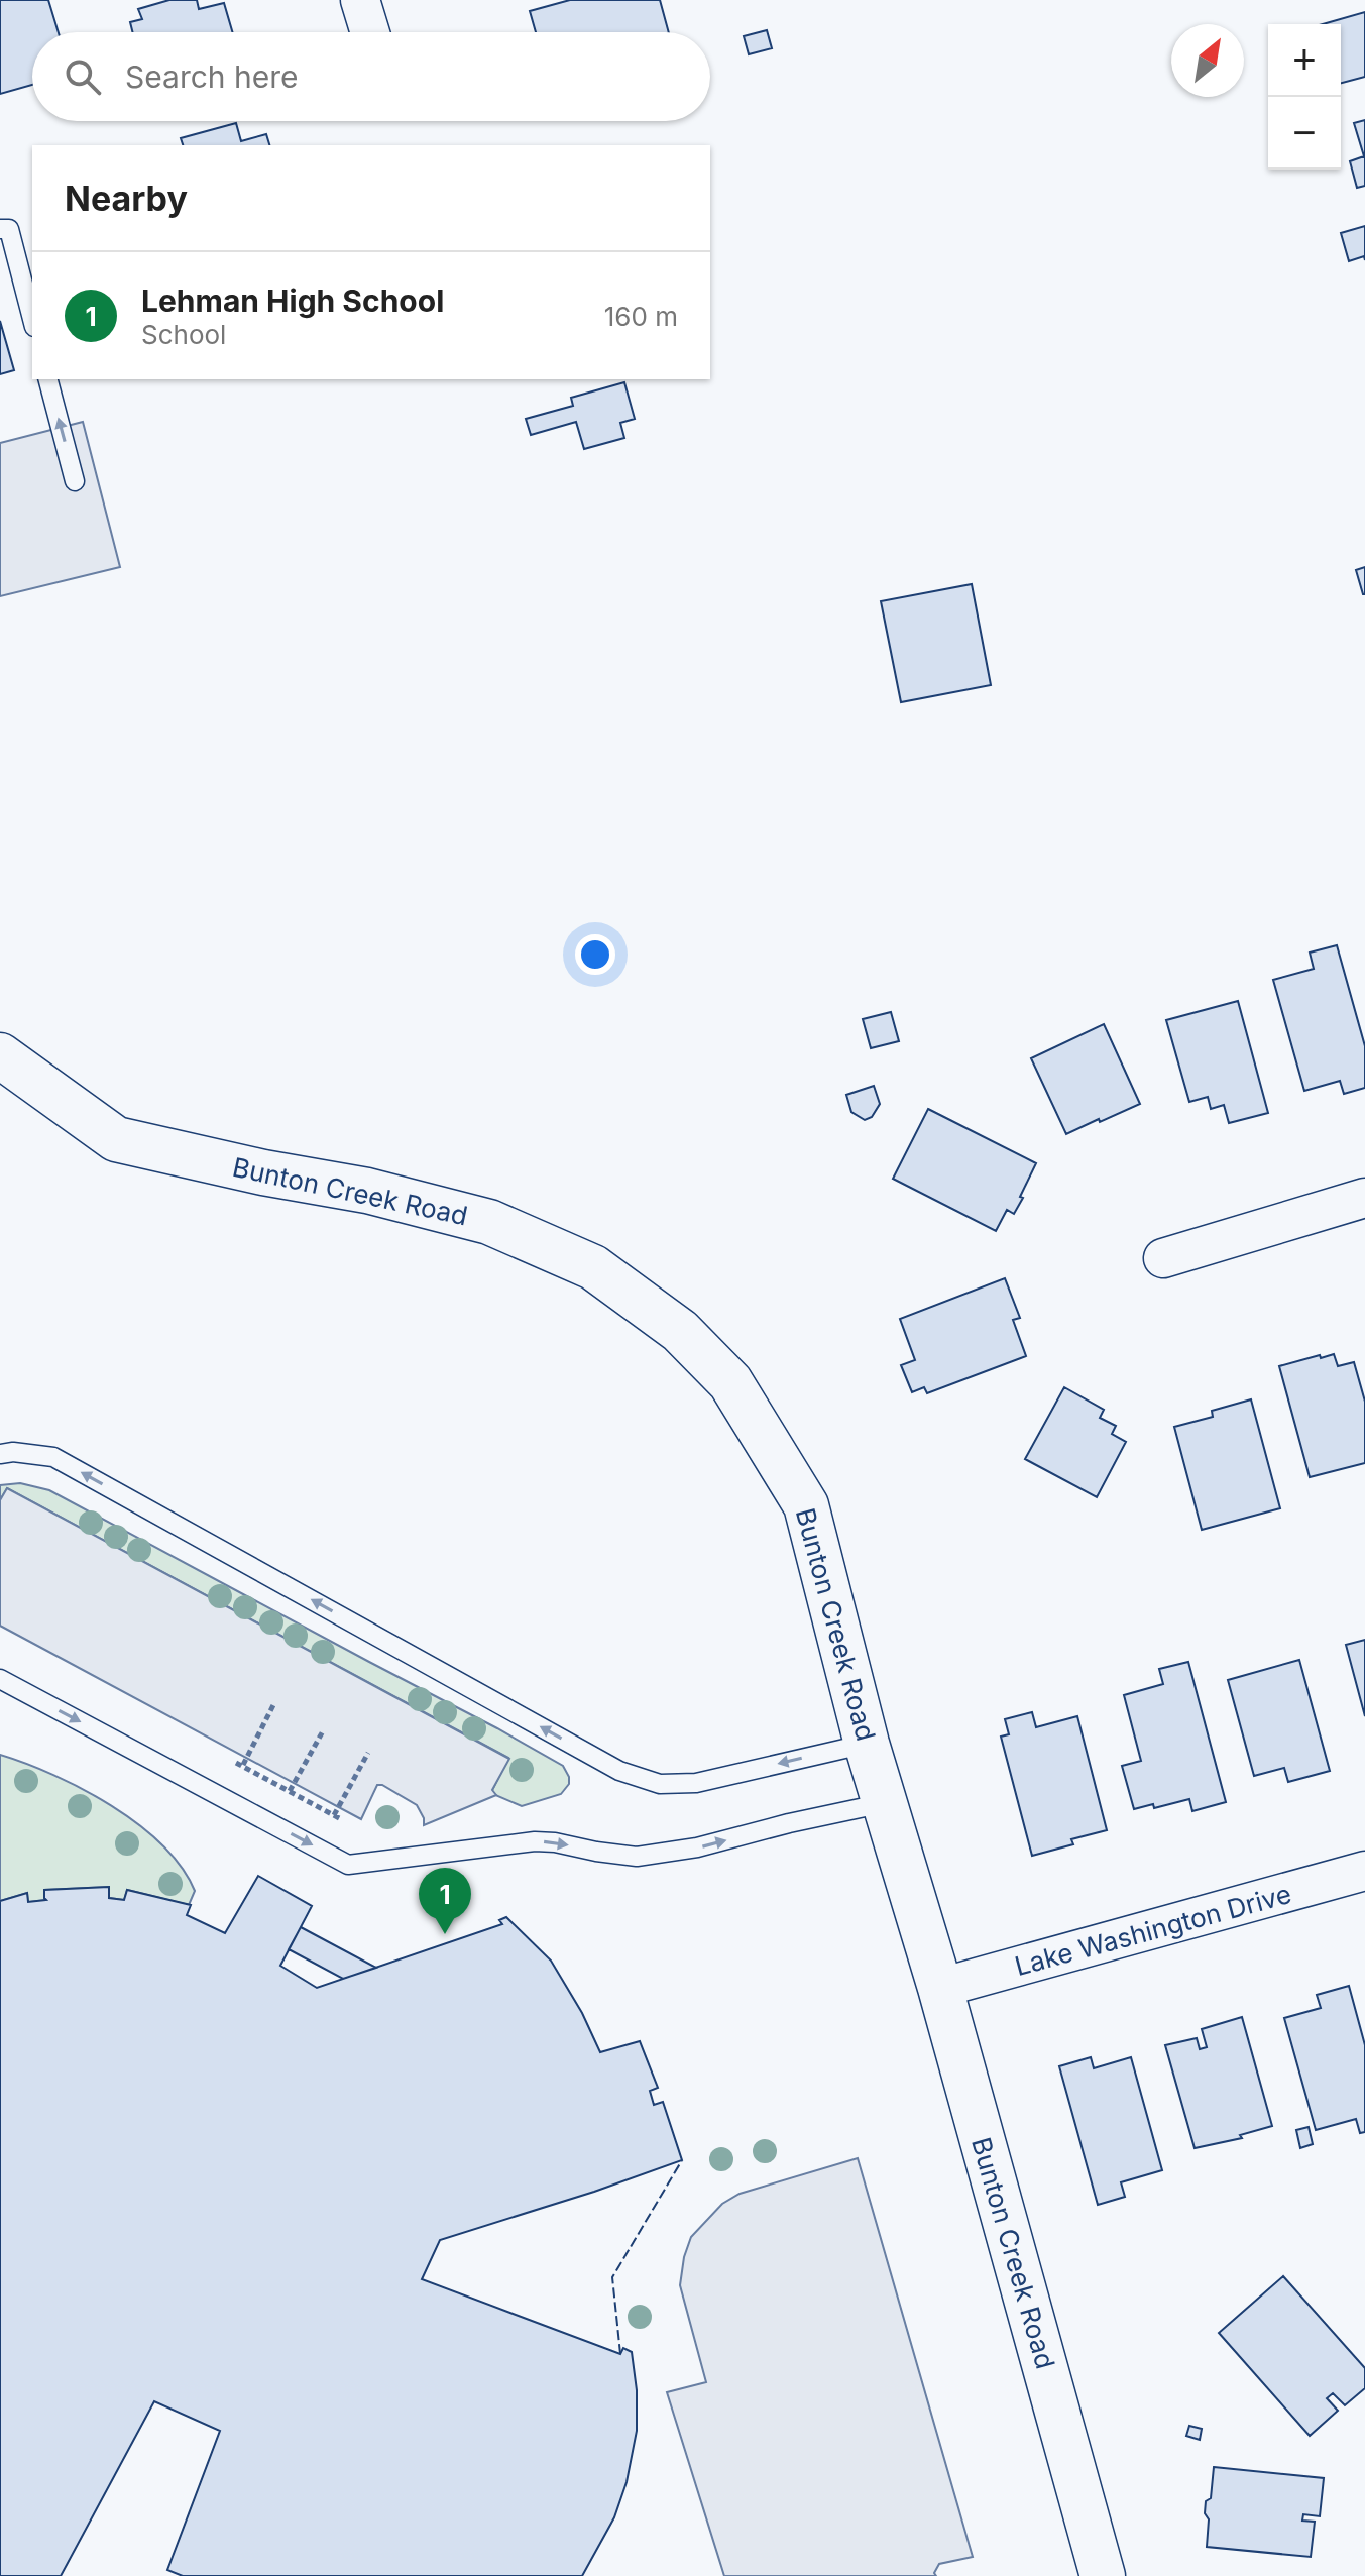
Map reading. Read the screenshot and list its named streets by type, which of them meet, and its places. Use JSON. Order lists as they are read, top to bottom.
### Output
{
  "streets": {
    "street": ["Bunton Creek Road", "Lake Washington Drive"]
  },
  "crossings": [
    ["Bunton Creek Road", "Lake Washington Drive"]
  ],
  "north": "top right",
  "page": {
    "map_buttons": ["+", "−"],
    "search": "Search here",
    "heading": "Nearby",
    "list": [
      {
        "mark": "1",
        "name": "Lehman High School",
        "note": "School",
        "value": "160 m"
      }
    ],
    "pins": "1"
  }
}
